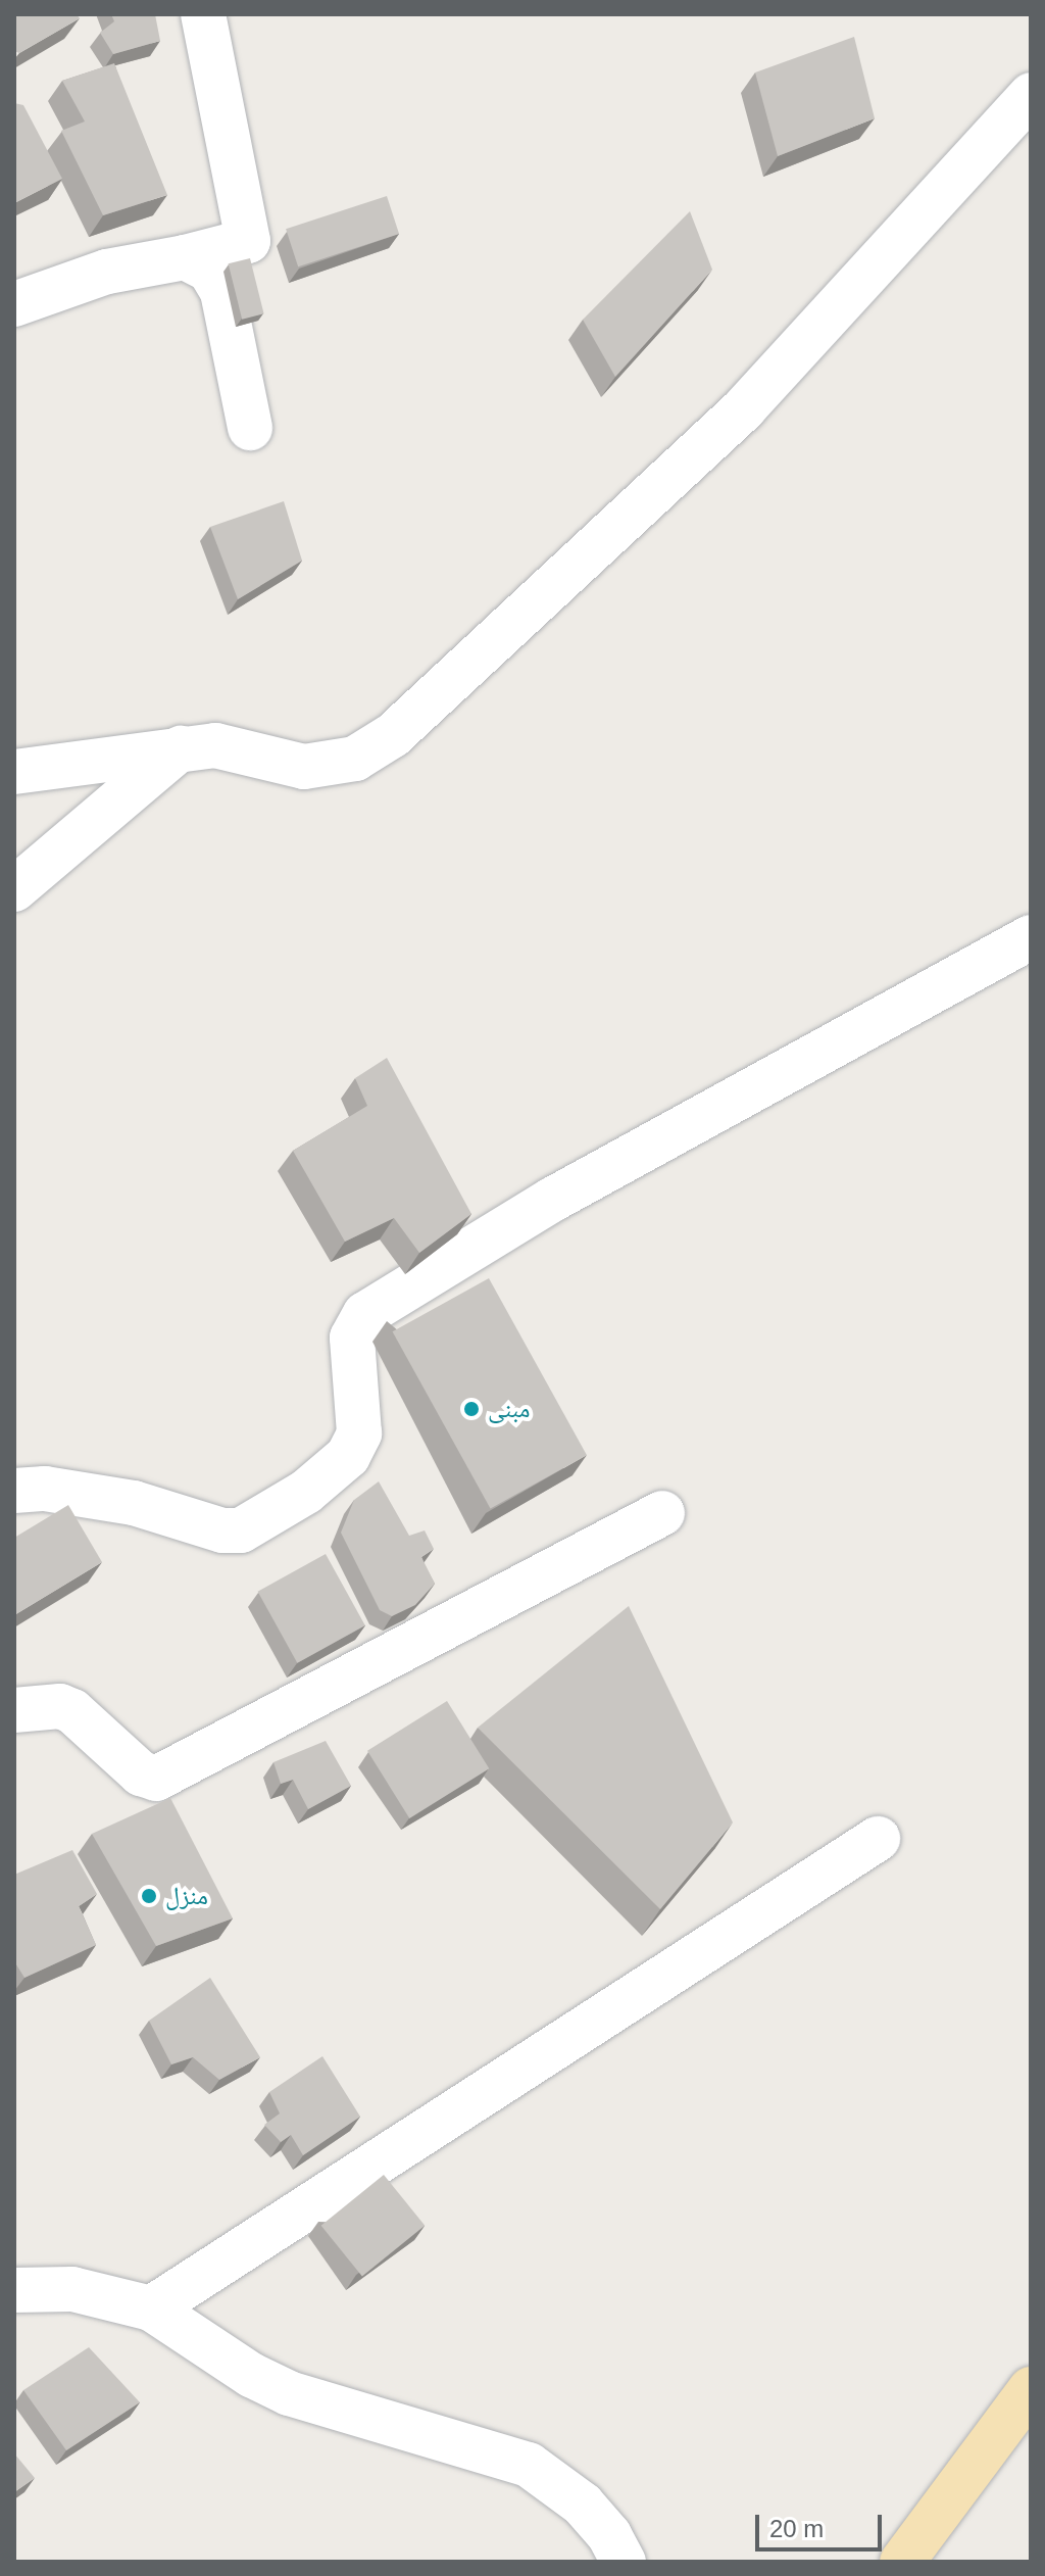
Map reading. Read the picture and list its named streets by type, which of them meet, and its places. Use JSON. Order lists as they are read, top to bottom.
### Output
{
  "places": ["مبنى", "منزل"],
  "scale_bar": "20 m"
}
